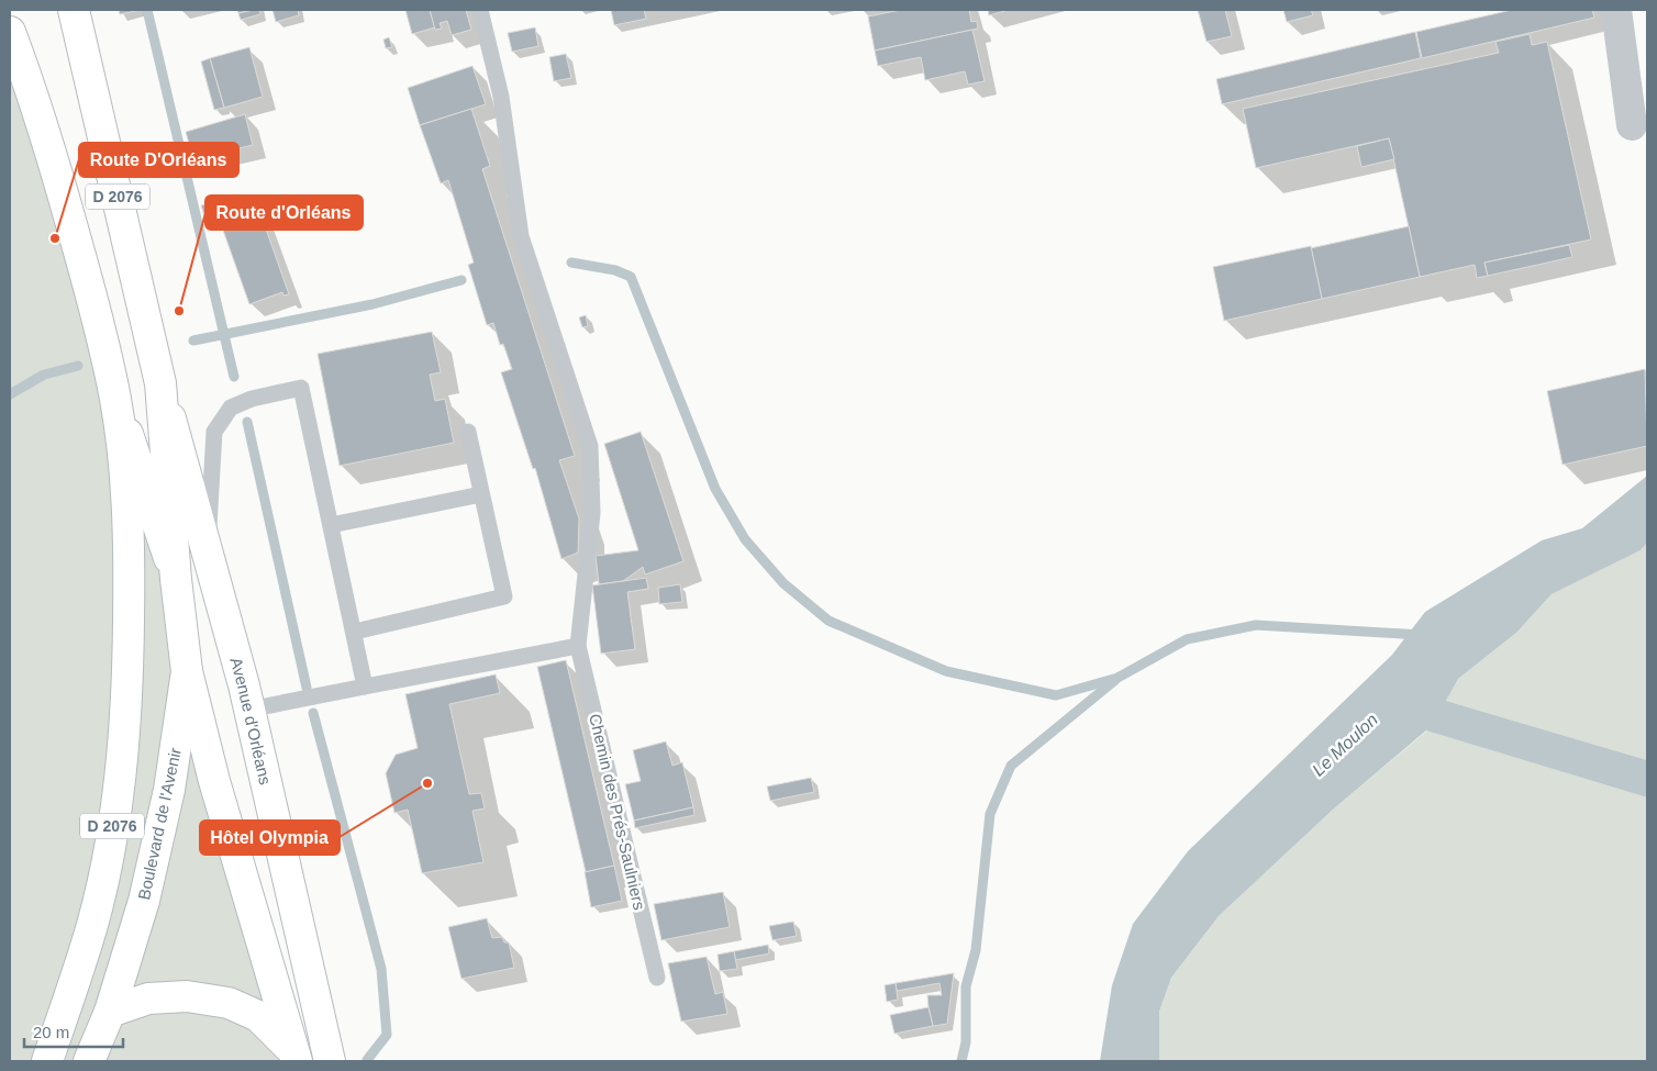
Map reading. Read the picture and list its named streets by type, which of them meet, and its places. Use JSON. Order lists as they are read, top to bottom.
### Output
{
  "streets": {
    "main road": ["D 2076", "Avenue d'Orléans", "Boulevard de l'Avenir"],
    "lane": ["Chemin des Prés-Saulniers"]
  },
  "crossings": [
    ["D 2076", "Avenue d'Orléans"],
    ["D 2076", "Boulevard de l'Avenir"]
  ],
  "water": ["Le Moulon"],
  "places": ["Route D'Orléans", "Route d'Orléans", "Hôtel Olympia"],
  "scale_bar": "20 m"
}
